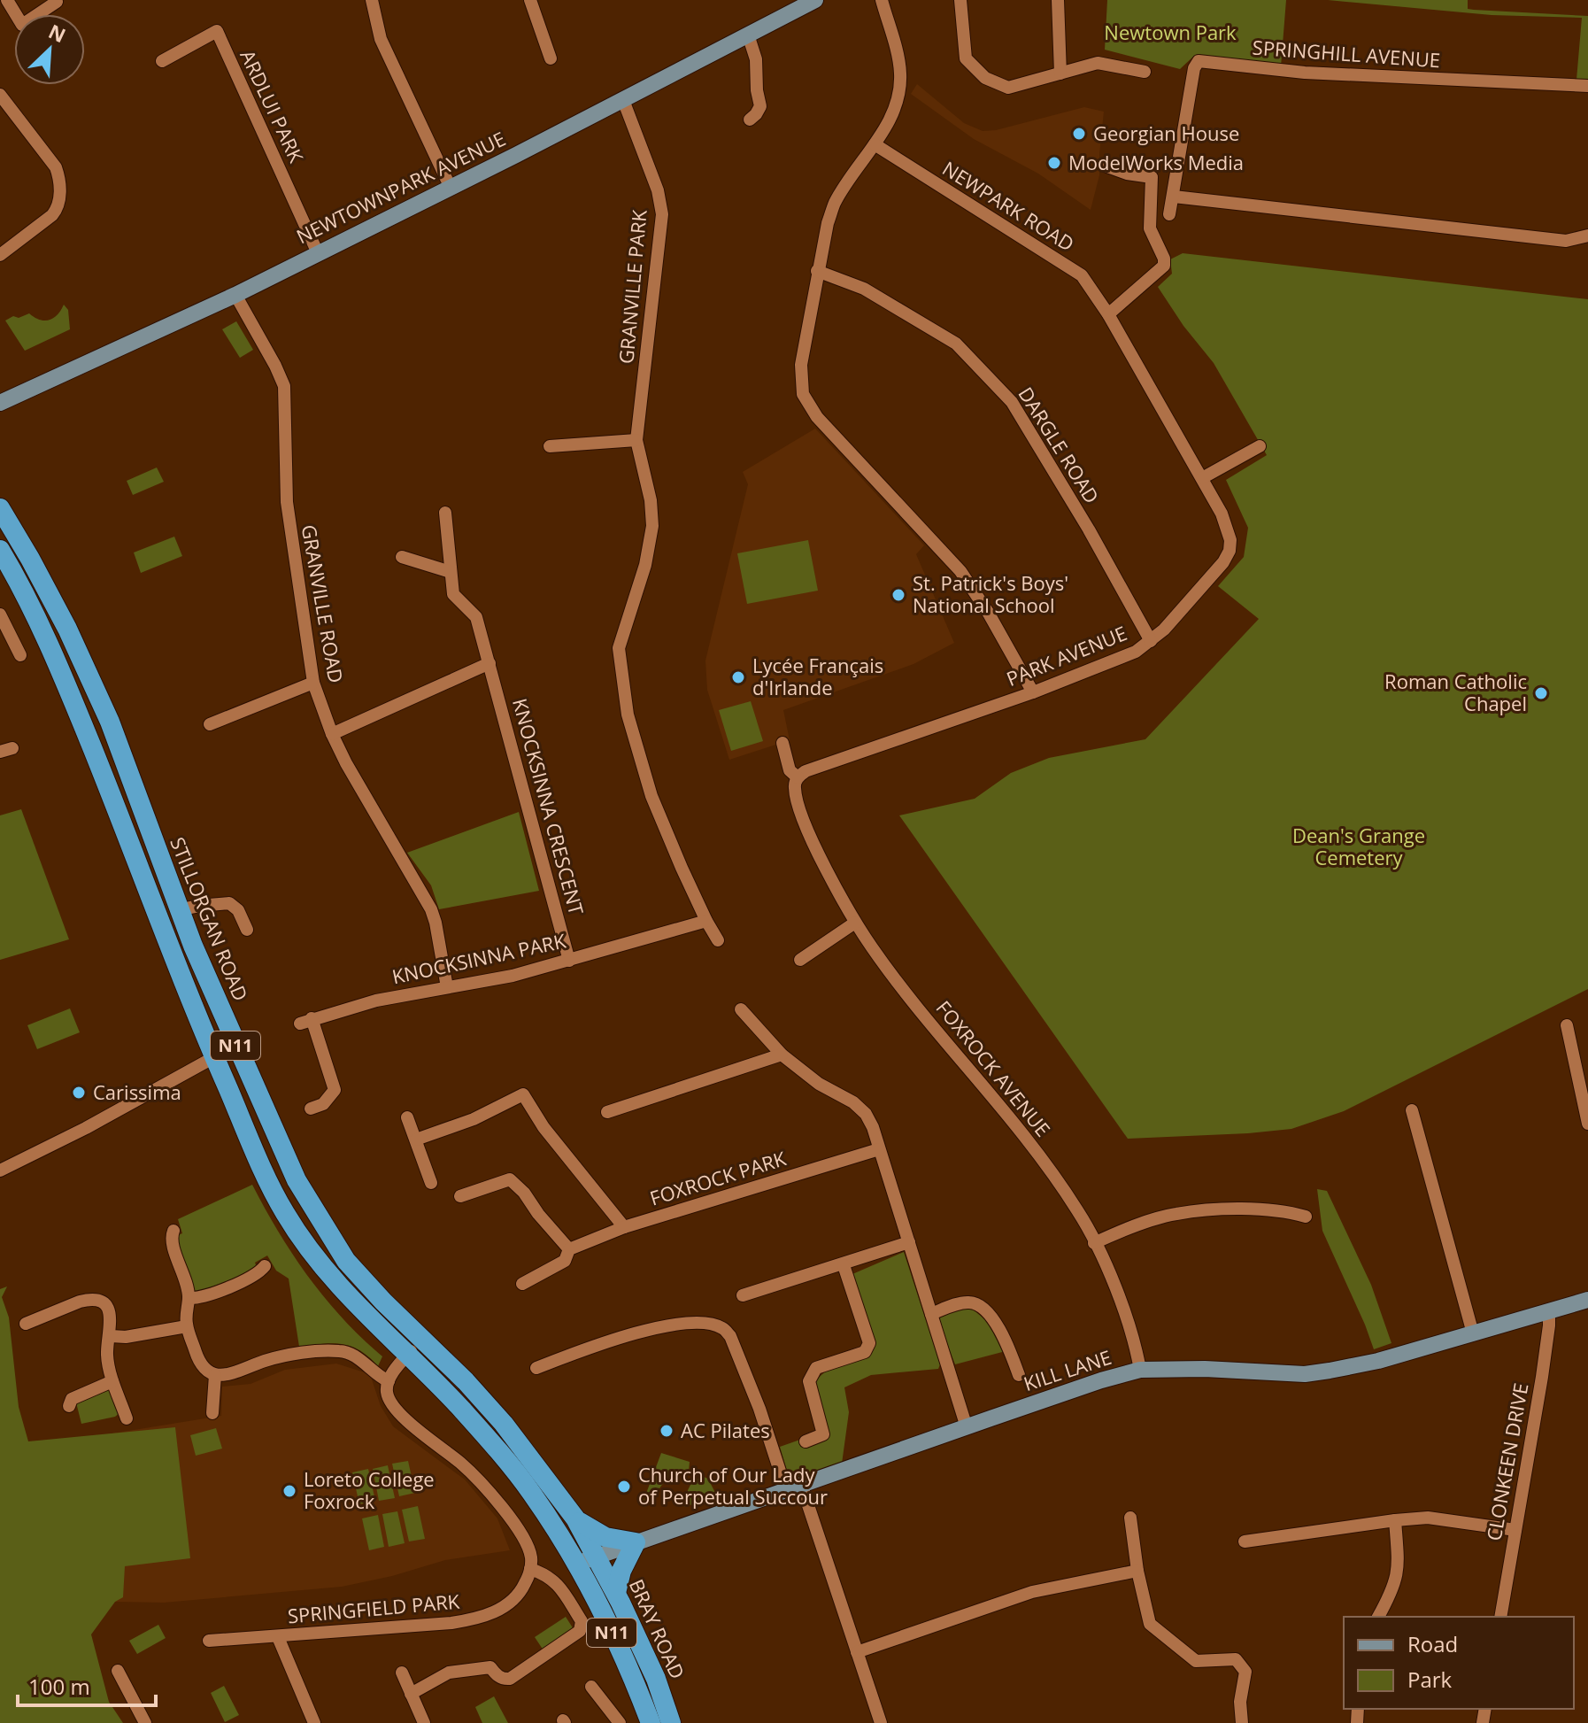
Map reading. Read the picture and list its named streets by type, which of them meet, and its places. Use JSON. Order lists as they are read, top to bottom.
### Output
{
  "streets": {
    "highway": ["STILLORGAN ROAD", "N11", "BRAY ROAD"],
    "main road": ["NEWTOWNPARK AVENUE", "KILL LANE"],
    "street": [
      "SPRINGHILL AVENUE",
      "ARDLUI PARK",
      "NEWPARK ROAD",
      "GRANVILLE PARK",
      "DARGLE ROAD",
      "GRANVILLE ROAD",
      "PARK AVENUE",
      "KNOCKSINNA CRESCENT",
      "KNOCKSINNA PARK",
      "FOXROCK AVENUE",
      "FOXROCK PARK",
      "CLONKEEN DRIVE",
      "SPRINGFIELD PARK"
    ]
  },
  "crossings": [
    ["ARDLUI PARK", "NEWTOWNPARK AVENUE"],
    ["NEWTOWNPARK AVENUE", "GRANVILLE PARK"],
    ["NEWTOWNPARK AVENUE", "GRANVILLE ROAD"],
    ["NEWPARK ROAD", "PARK AVENUE"],
    ["GRANVILLE PARK", "KNOCKSINNA PARK"],
    ["DARGLE ROAD", "PARK AVENUE"],
    ["GRANVILLE ROAD", "KNOCKSINNA PARK"],
    ["PARK AVENUE", "FOXROCK AVENUE"],
    ["KNOCKSINNA CRESCENT", "KNOCKSINNA PARK"],
    ["STILLORGAN ROAD", "KILL LANE"],
    ["STILLORGAN ROAD", "BRAY ROAD"],
    ["N11", "KILL LANE"],
    ["FOXROCK AVENUE", "KILL LANE"],
    ["KILL LANE", "CLONKEEN DRIVE"],
    ["KILL LANE", "BRAY ROAD"]
  ],
  "parks": ["Newtown Park", "Dean's Grange Cemetery"],
  "places": [
    "Georgian House",
    "ModelWorks Media",
    "St. Patrick's Boys' National School",
    "Lycée Français d'Irlande",
    "Roman Catholic Chapel",
    "Carissima",
    "AC Pilates",
    "Church of Our Lady of Perpetual Succour",
    "Loreto College Foxrock"
  ],
  "legend": ["Road", "Park"],
  "scale_bar": "100 m",
  "north": "top right"
}
